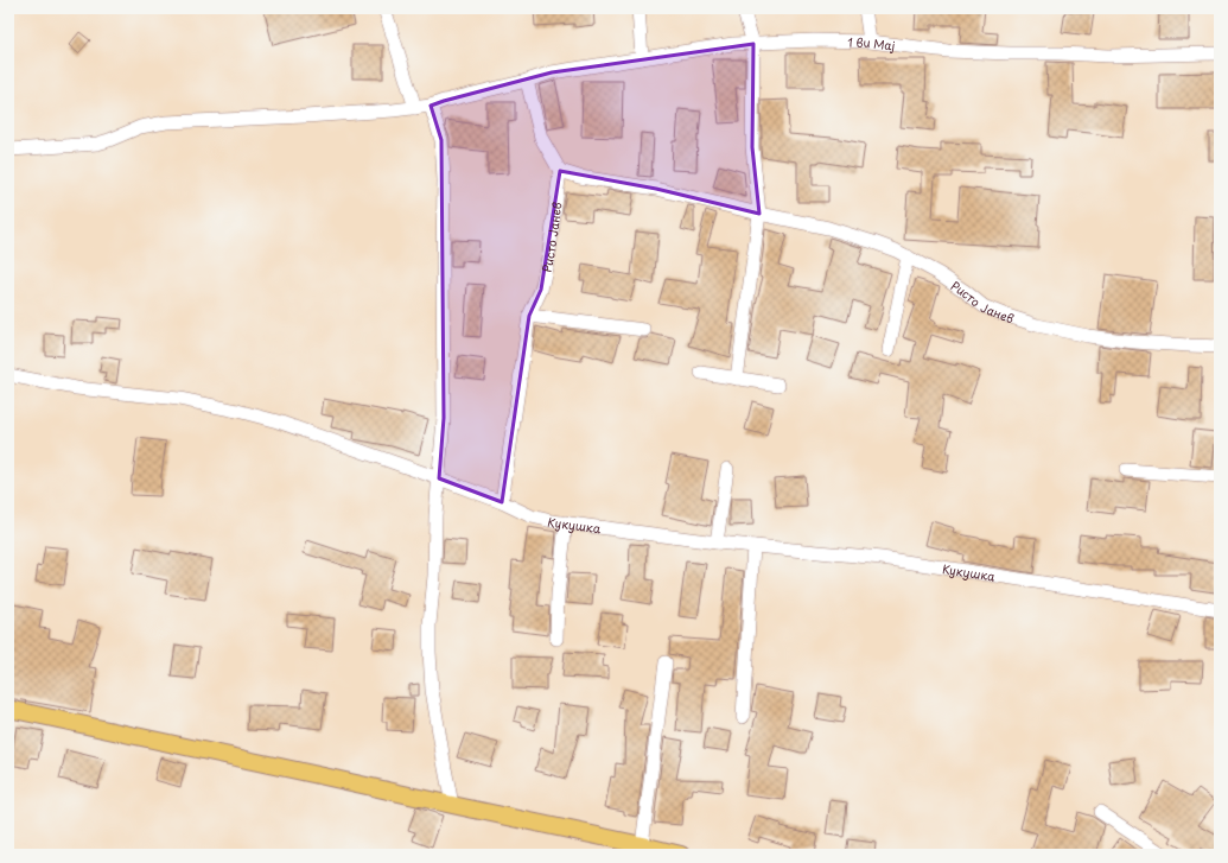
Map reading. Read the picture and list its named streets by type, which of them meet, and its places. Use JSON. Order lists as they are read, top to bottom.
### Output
{
  "streets": {
    "street": ["1 ви Мај", "Ристо Јанев", "Кукушка"]
  },
  "crossings": [
    ["Ристо Јанев", "Кукушка"]
  ]
}
